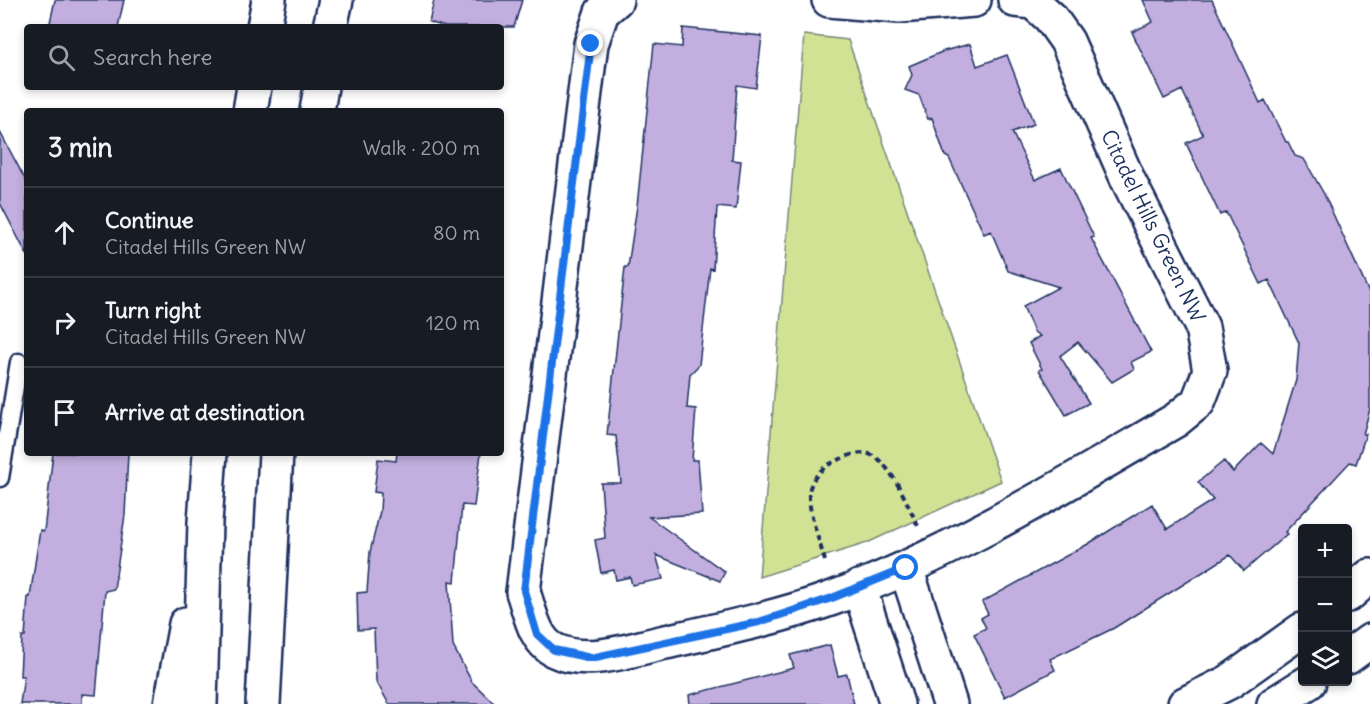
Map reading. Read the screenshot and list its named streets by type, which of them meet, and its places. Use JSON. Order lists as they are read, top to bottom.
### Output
{
  "streets": {
    "street": ["Citadel Hills Green NW"]
  },
  "page": {
    "search": "Search here",
    "heading": ["3 min", "Walk · 200 m"],
    "list": [
      ["Continue", "Citadel Hills Green NW", "80 m"],
      ["Turn right", "Citadel Hills Green NW", "120 m"],
      "Arrive at destination"
    ],
    "map_buttons": ["+", "−"]
  }
}
